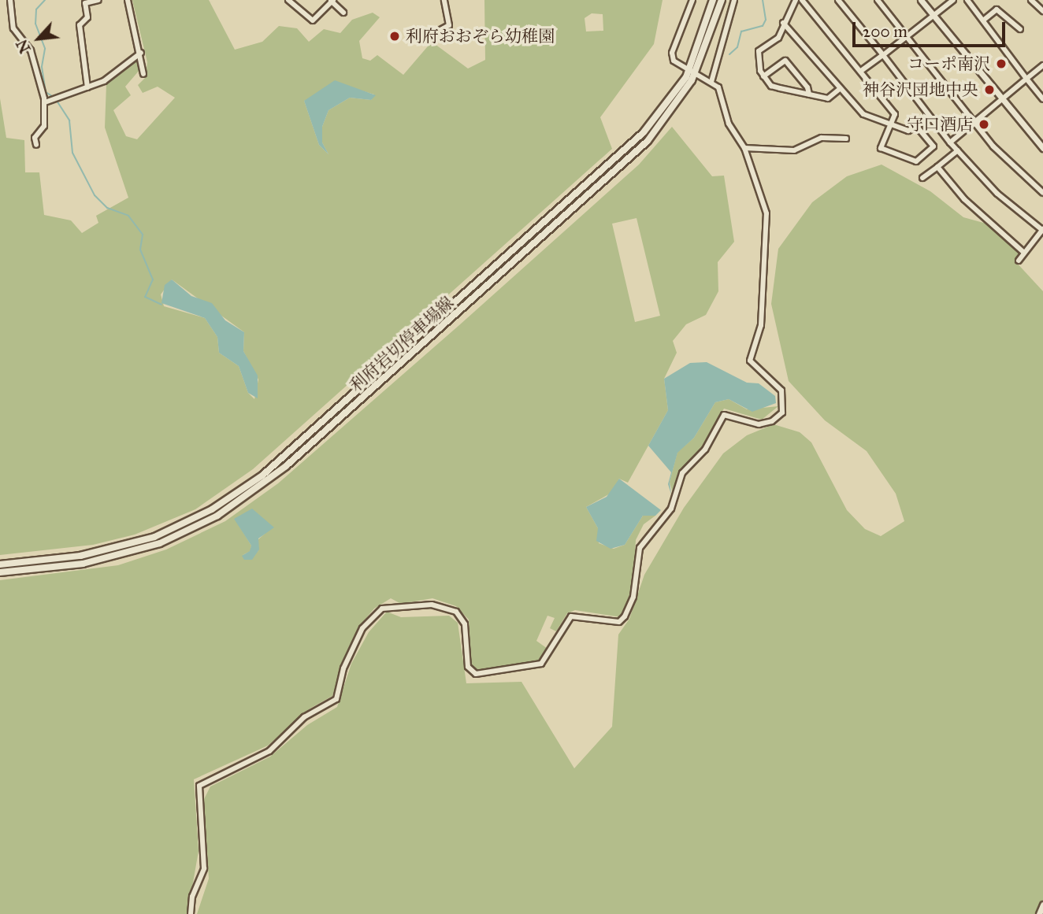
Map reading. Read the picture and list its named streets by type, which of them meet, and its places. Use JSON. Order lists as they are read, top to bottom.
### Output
{
  "streets": {
    "main road": ["利府岩切停車場線"]
  },
  "places": [
    "利府おおぞら幼稚園",
    "コーポ南沢",
    "神谷沢団地中央",
    "守口酒店"
  ],
  "scale_bar": "200 m",
  "north": "bottom left"
}
